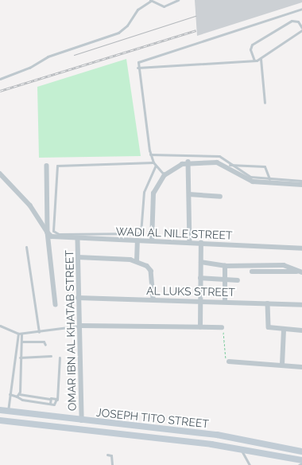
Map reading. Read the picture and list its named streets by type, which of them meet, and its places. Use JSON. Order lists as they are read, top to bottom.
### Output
{
  "streets": {
    "main road": ["JOSEPH TITO STREET"],
    "street": ["WADI AL NILE STREET", "AL LUKS STREET", "OMAR IBN AL KHATAB STREET"]
  },
  "crossings": [
    ["WADI AL NILE STREET", "OMAR IBN AL KHATAB STREET"],
    ["AL LUKS STREET", "OMAR IBN AL KHATAB STREET"],
    ["OMAR IBN AL KHATAB STREET", "JOSEPH TITO STREET"]
  ]
}
